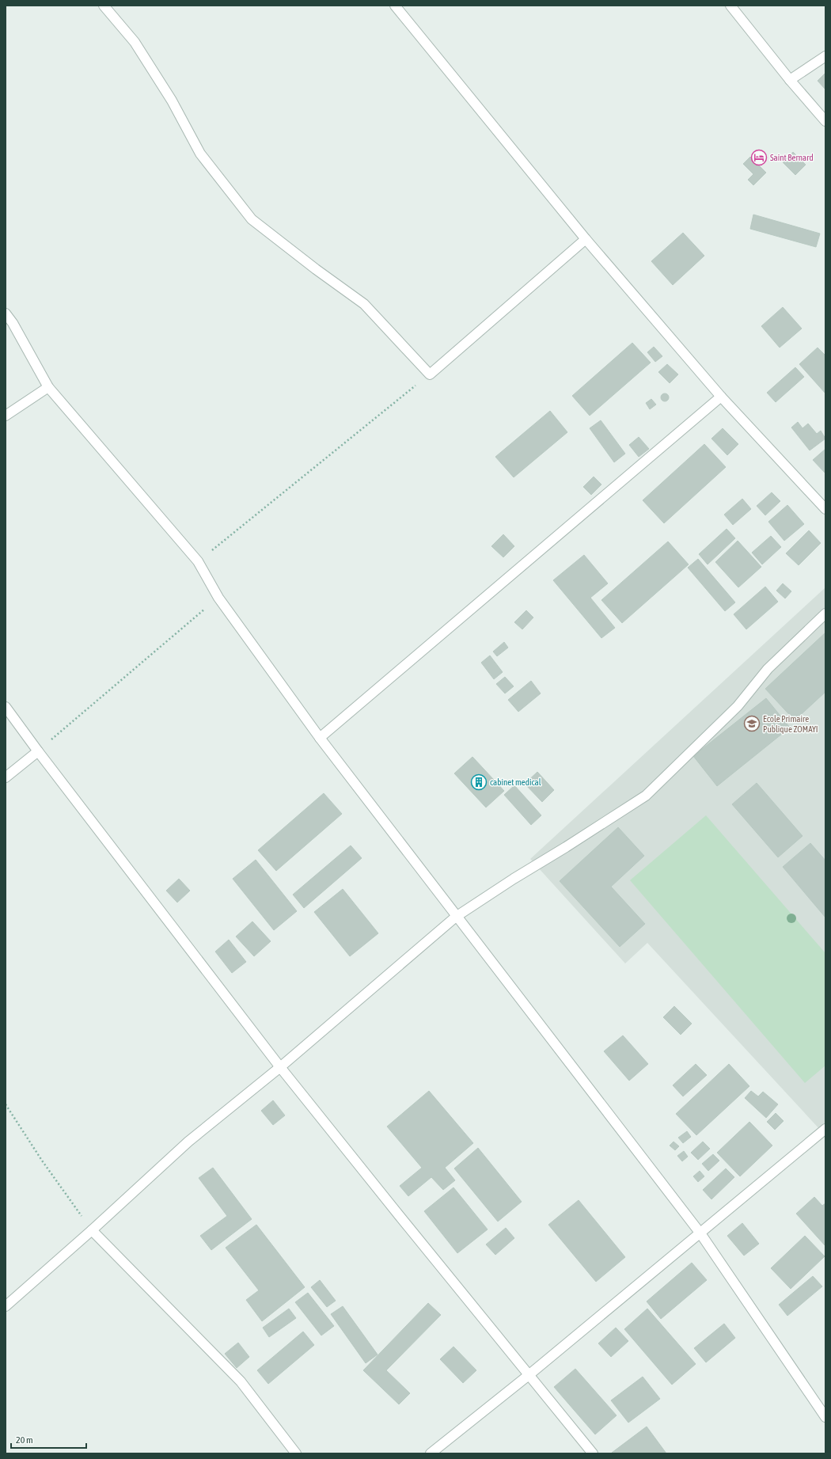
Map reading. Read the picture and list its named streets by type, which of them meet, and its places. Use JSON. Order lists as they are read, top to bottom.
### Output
{
  "places": {
    "hotel": ["Saint Bernard"],
    "school or university": ["Ecole Primaire Publique ZOMAYI"],
    "building": ["cabinet medical"]
  },
  "scale_bar": "20 m"
}
